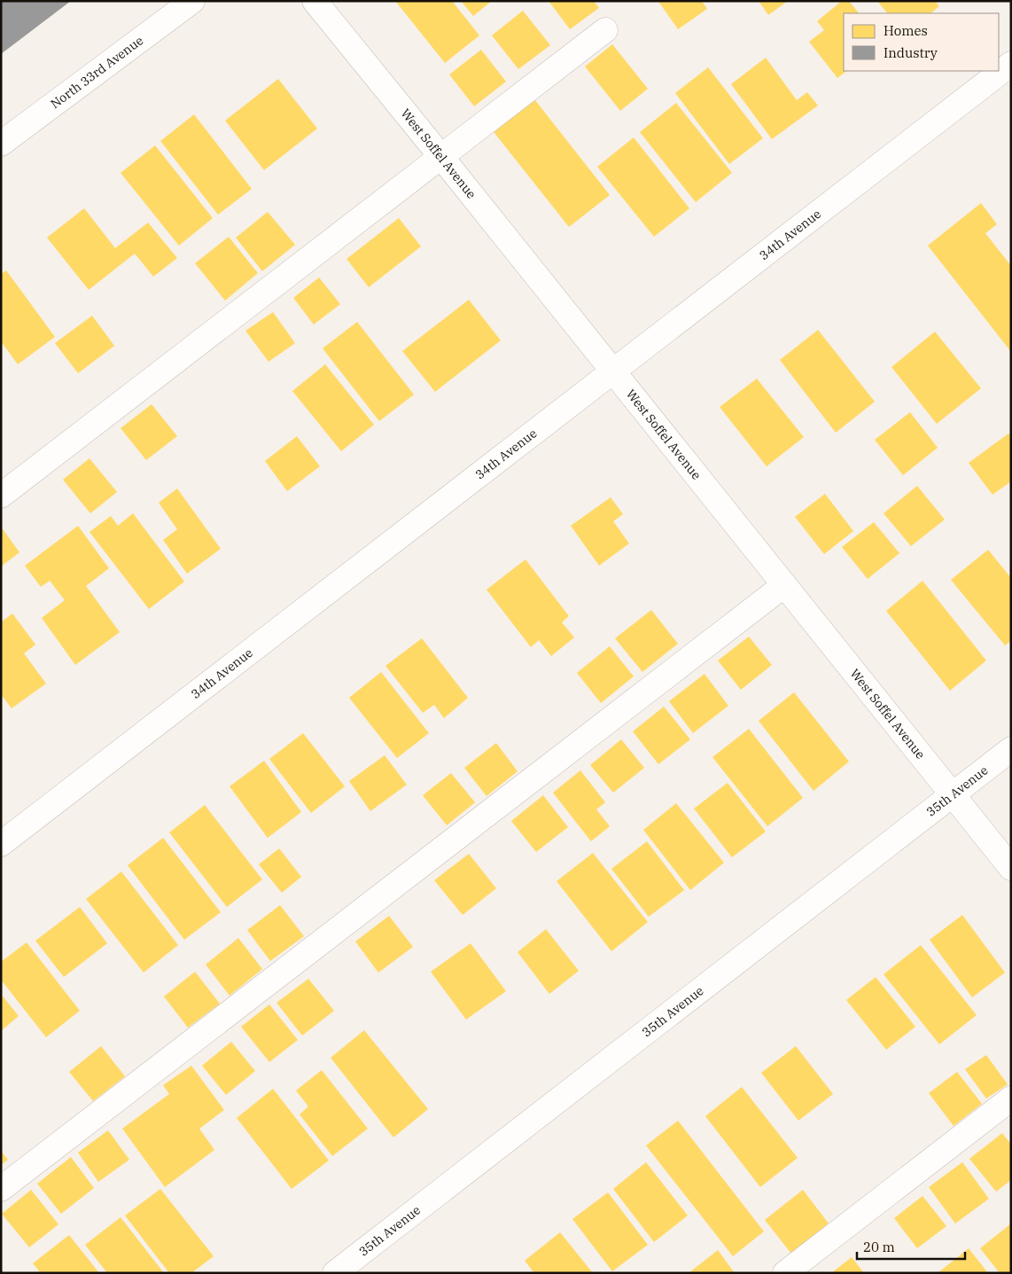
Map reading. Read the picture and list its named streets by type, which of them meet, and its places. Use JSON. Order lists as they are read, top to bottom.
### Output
{
  "streets": {
    "street": [
      "North 33rd Avenue",
      "West Soffel Avenue",
      "34th Avenue",
      "35th Avenue"
    ]
  },
  "crossings": [
    ["West Soffel Avenue", "34th Avenue"],
    ["West Soffel Avenue", "35th Avenue"]
  ],
  "legend": ["Homes", "Industry"],
  "scale_bar": "20 m"
}
